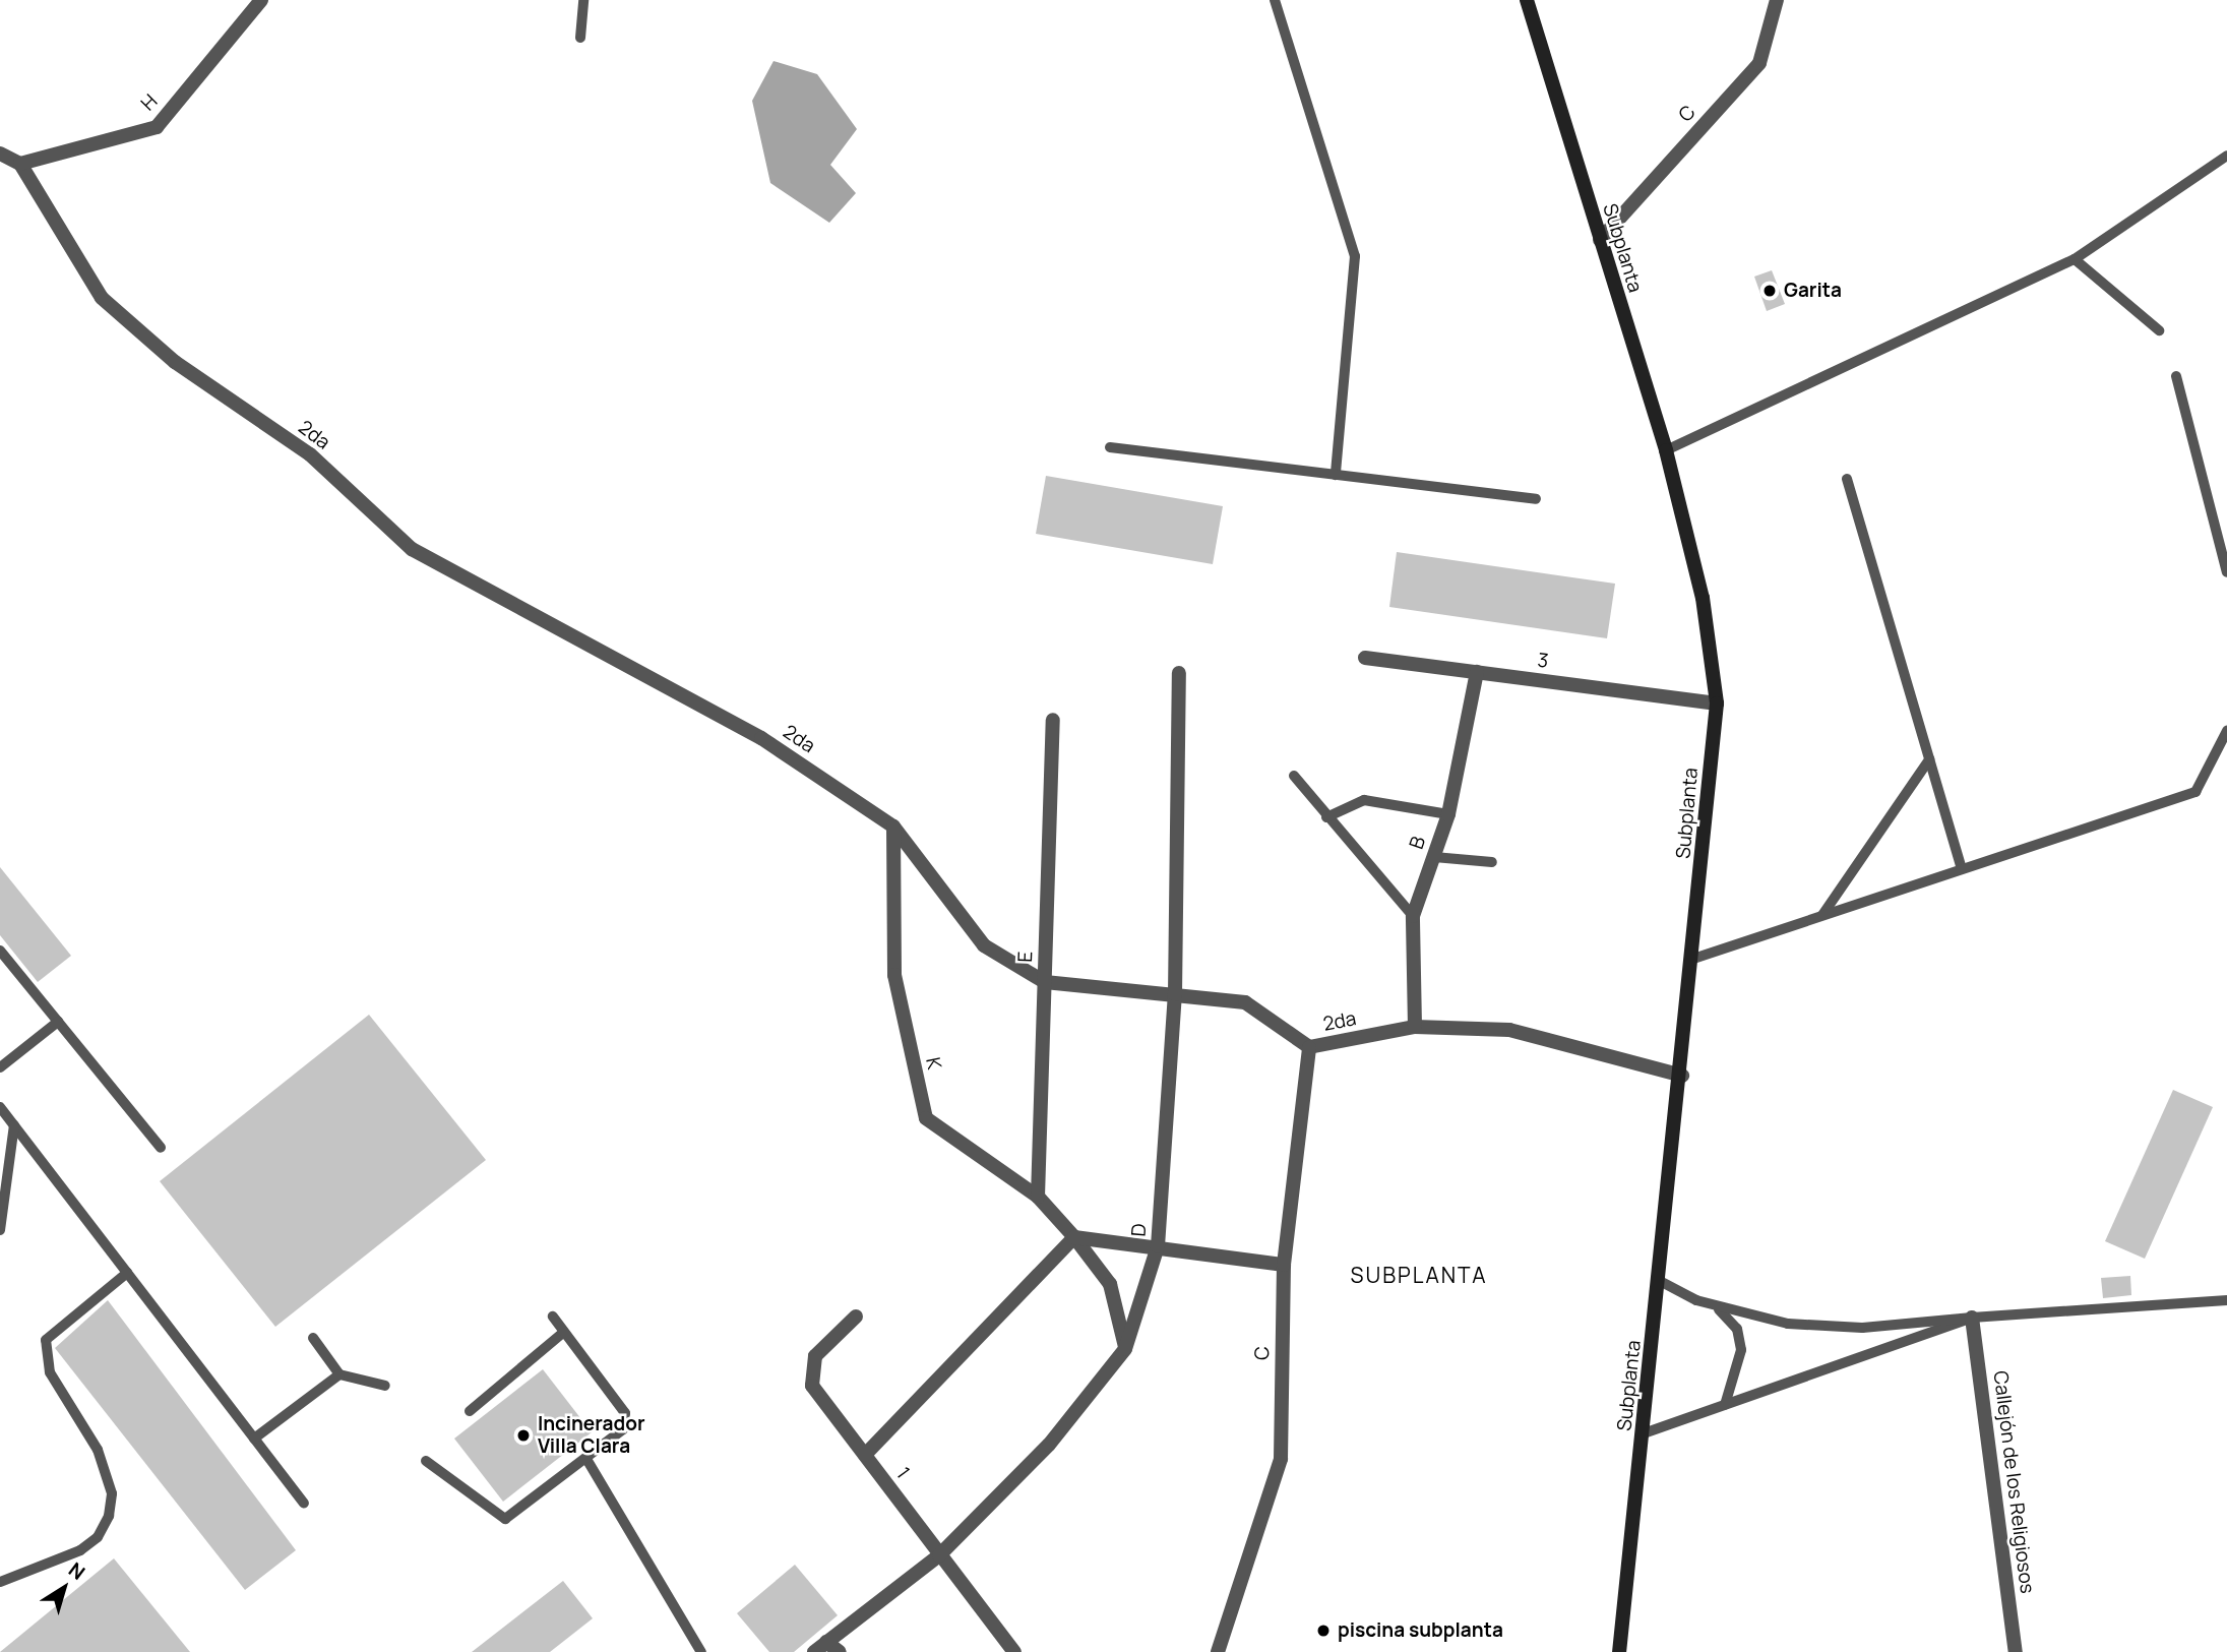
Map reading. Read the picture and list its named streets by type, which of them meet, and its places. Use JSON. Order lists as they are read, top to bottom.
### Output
{
  "streets": {
    "street": [
      "H",
      "C",
      "Subplanta",
      "2da",
      "3",
      "B",
      "E",
      "K",
      "D",
      "1",
      "Callejón de los Religiosos"
    ]
  },
  "crossings": [
    ["H", "2da"],
    ["C", "Subplanta"],
    ["C", "2da"],
    ["Subplanta", "2da"],
    ["Subplanta", "3"],
    ["2da", "B"],
    ["2da", "E"],
    ["2da", "K"],
    ["2da", "D"],
    ["3", "B"],
    ["E", "K"],
    ["K", "D"],
    ["D", "1"]
  ],
  "districts": ["SUBPLANTA"],
  "places": ["Garita", "Incinerador Villa Clara", "piscina subplanta"],
  "north": "top right"
}
